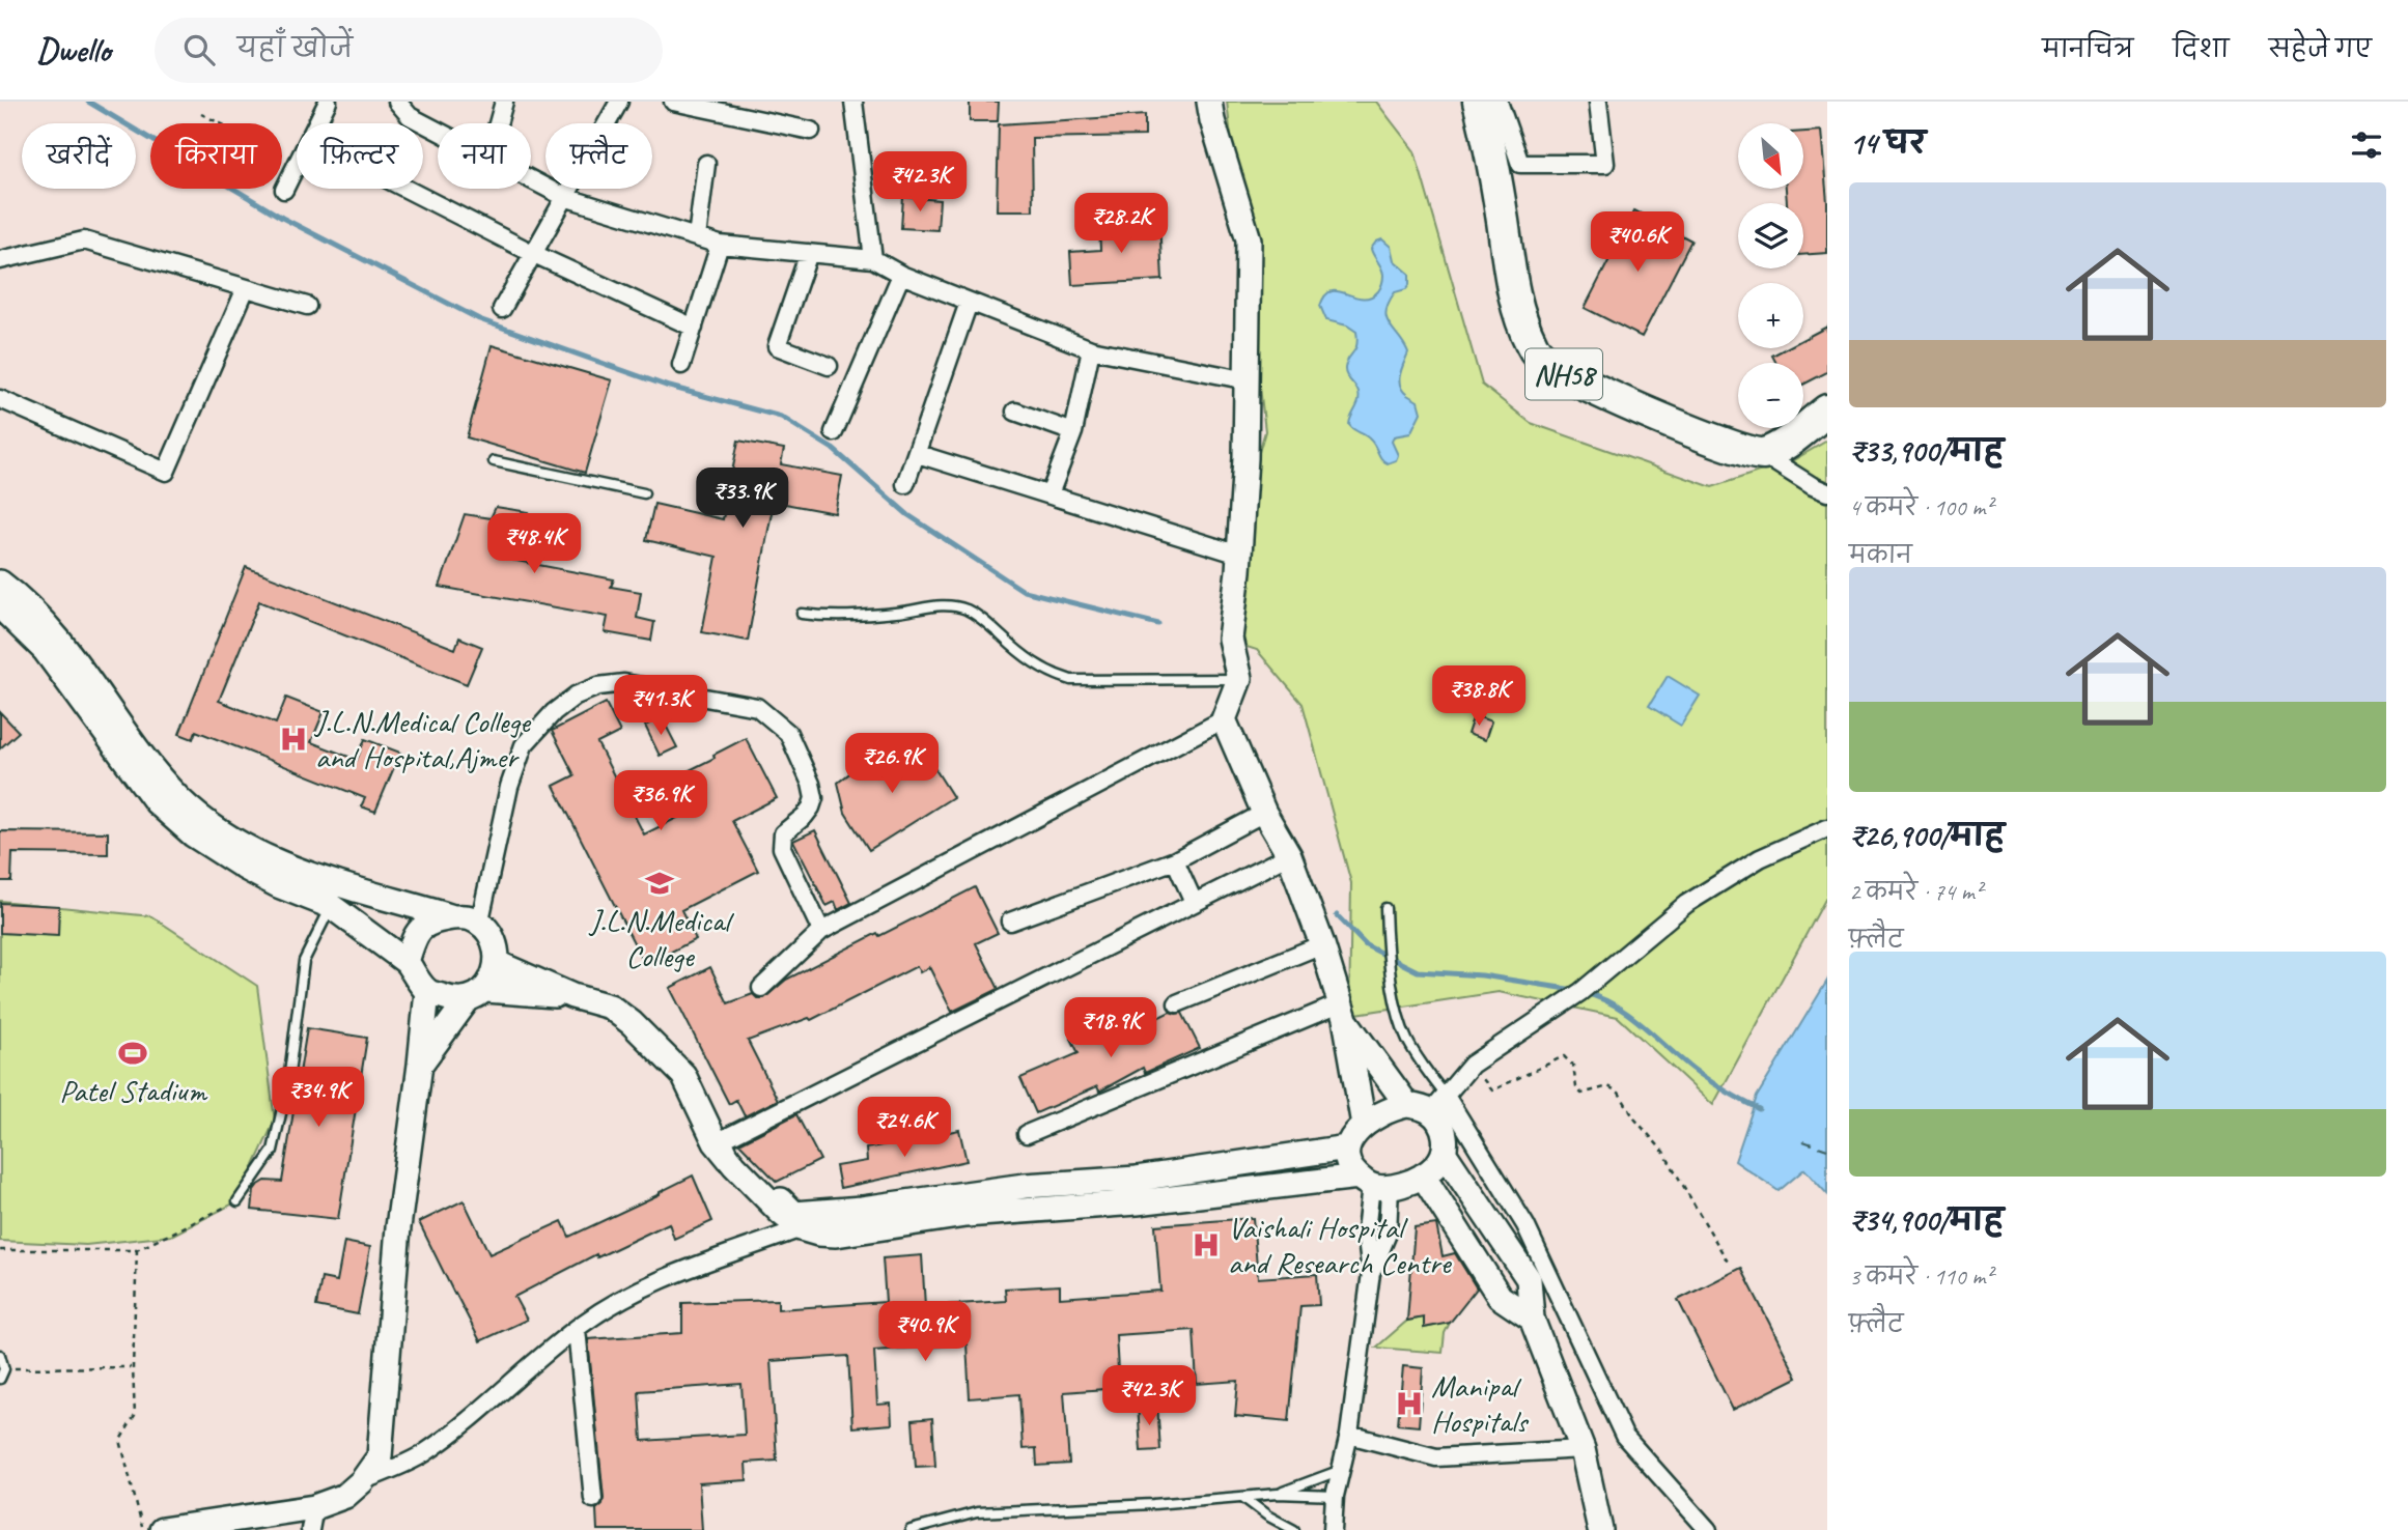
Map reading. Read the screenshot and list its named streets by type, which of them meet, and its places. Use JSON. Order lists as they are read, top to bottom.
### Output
{
  "streets": {
    "highway": ["NH58"]
  },
  "places": {
    "hospital": ["J.L.N.Medical College and Hospital,Ajmer", "Vaishali Hospital and Research Centre", "Manipal Hospitals"],
    "school or university": ["J.L.N.Medical College"],
    "sports": ["Patel Stadium"]
  },
  "north": "bottom right",
  "page": {
    "header": "Dwello",
    "search": "यहाँ खोजें",
    "nav": ["मानचित्र", "दिशा", "सहेजे गए"],
    "heading": "14 घर",
    "map_buttons": ["+", "−"],
    "chip": [
      "खरीदें",
      "किराया",
      "फ़िल्टर",
      "नया",
      "फ़्लैट"
    ],
    "price": [
      "₹42.3K",
      "₹28.2K",
      "₹40.6K",
      "₹33.9K",
      "₹48.4K",
      "₹38.8K",
      "₹41.3K",
      "₹26.9K",
      "₹36.9K",
      "₹18.9K",
      "₹34.9K",
      "₹24.6K",
      "₹40.9K",
      "₹42.3K"
    ],
    "list": [
      {
        "name": "₹33,900/माह",
        "note": "4 कमरे · 100 m² · मकान"
      },
      {
        "name": "₹26,900/माह",
        "note": "2 कमरे · 74 m² · फ़्लैट"
      },
      {
        "name": "₹34,900/माह",
        "note": "3 कमरे · 110 m² · फ़्लैट"
      }
    ]
  }
}
